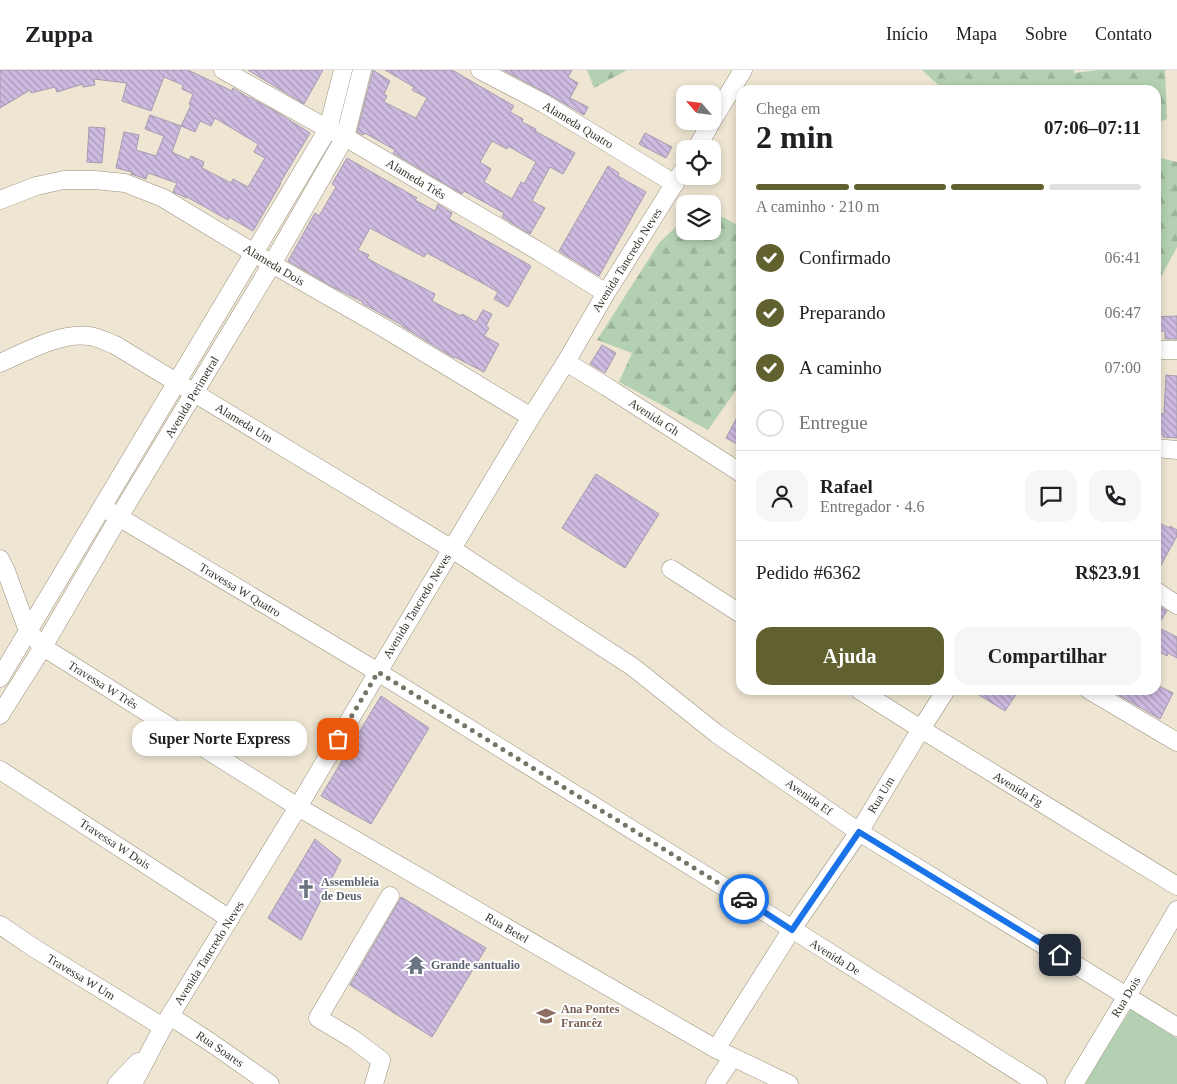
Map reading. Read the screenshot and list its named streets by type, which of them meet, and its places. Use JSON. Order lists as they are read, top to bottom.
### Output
{
  "streets": {
    "street": [
      "Alameda Quatro",
      "Alameda Três",
      "Avenida Tancredo Neves",
      "Alameda Dois",
      "Avenida Perimetral",
      "Avenida Gh",
      "Alameda Um",
      "Travessa W Quatro",
      "Travessa W Três",
      "Avenida Fg",
      "Rua Um",
      "Avenida Ef",
      "Travessa W Dois",
      "Rua Betel",
      "Avenida De",
      "Travessa W Um",
      "Rua Dois",
      "Rua Soares"
    ]
  },
  "crossings": [
    ["Alameda Quatro", "Avenida Tancredo Neves"],
    ["Alameda Três", "Avenida Tancredo Neves"],
    ["Alameda Três", "Avenida Perimetral"],
    ["Avenida Tancredo Neves", "Alameda Dois"],
    ["Avenida Tancredo Neves", "Avenida Gh"],
    ["Avenida Tancredo Neves", "Alameda Um"],
    ["Avenida Tancredo Neves", "Travessa W Quatro"],
    ["Avenida Tancredo Neves", "Travessa W Três"],
    ["Avenida Tancredo Neves", "Avenida Ef"],
    ["Avenida Tancredo Neves", "Travessa W Dois"],
    ["Avenida Tancredo Neves", "Rua Betel"],
    ["Avenida Tancredo Neves", "Avenida De"],
    ["Avenida Tancredo Neves", "Travessa W Um"],
    ["Avenida Tancredo Neves", "Rua Soares"],
    ["Alameda Dois", "Avenida Perimetral"],
    ["Avenida Perimetral", "Alameda Um"],
    ["Avenida Perimetral", "Travessa W Quatro"],
    ["Avenida Perimetral", "Travessa W Três"],
    ["Alameda Um", "Avenida Ef"],
    ["Travessa W Quatro", "Avenida De"],
    ["Travessa W Três", "Rua Betel"],
    ["Avenida Fg", "Rua Um"],
    ["Rua Um", "Avenida Ef"],
    ["Rua Um", "Rua Betel"],
    ["Rua Um", "Avenida De"],
    ["Avenida Ef", "Rua Dois"],
    ["Travessa W Um", "Rua Soares"]
  ],
  "places": {
    "other": ["Super Norte Express"],
    "church": ["Assembleia de Deus"],
    "temple": ["Grande santualio"],
    "school or university": ["Ana Pontes Francêz"]
  },
  "north": "top left",
  "page": {
    "header": "Zuppa",
    "nav": [
      "Início",
      "Mapa",
      "Sobre",
      "Contato"
    ],
    "heading": ["2 min", "Chega em", "07:06–07:11"],
    "panel": [
      "Rafael",
      "Entregador · 4.6",
      "Pedido #6362",
      "R$23.91"
    ],
    "bar": "A caminho · 210 m",
    "list": [
      ["Confirmado", "06:41"],
      ["Preparando", "06:47"],
      ["A caminho", "07:00"],
      "Entregue"
    ],
    "buttons": ["Ajuda", "Compartilhar"],
    "bubble": "Super Norte Express"
  }
}
